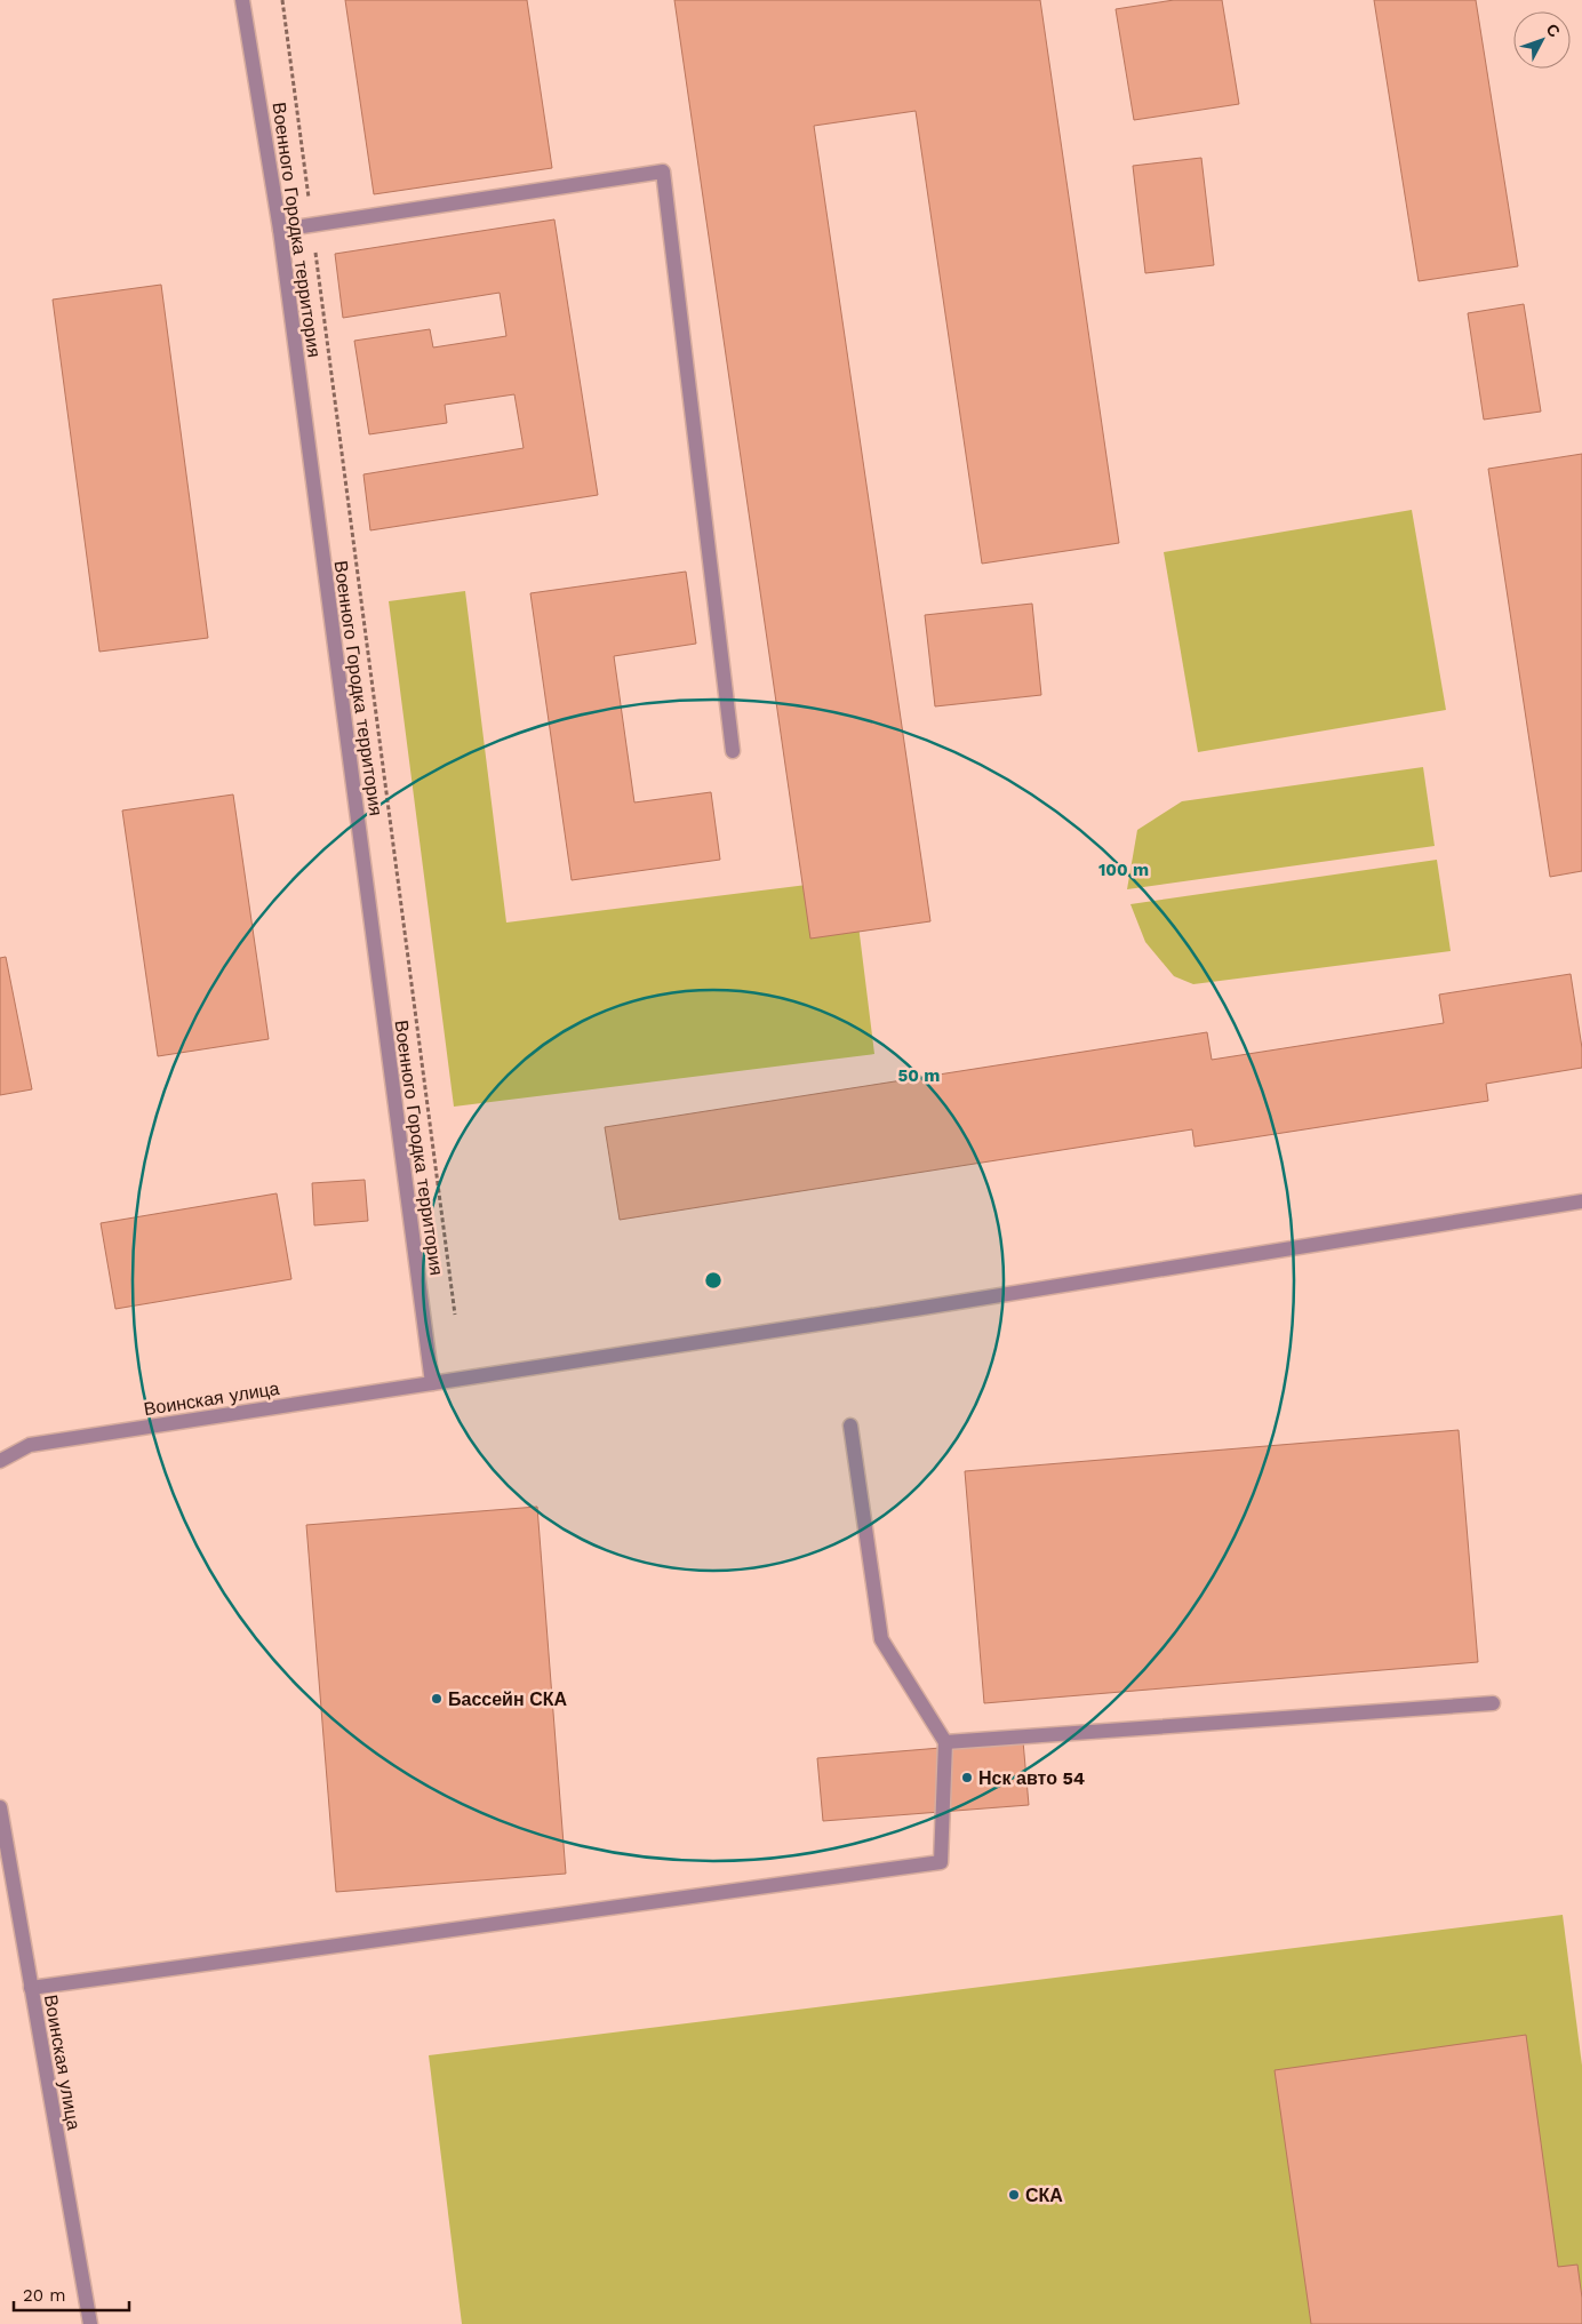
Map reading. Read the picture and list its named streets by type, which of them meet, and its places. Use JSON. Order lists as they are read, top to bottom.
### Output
{
  "streets": {
    "street": ["Военного Городка территория", "Воинская улица"]
  },
  "crossings": [
    ["Военного Городка территория", "Воинская улица"]
  ],
  "places": ["Бассейн СКА", "Нск авто 54", "СКА"],
  "scale_bar": "20 m",
  "north": "top right",
  "rings": ["100 m", "50 m"]
}
